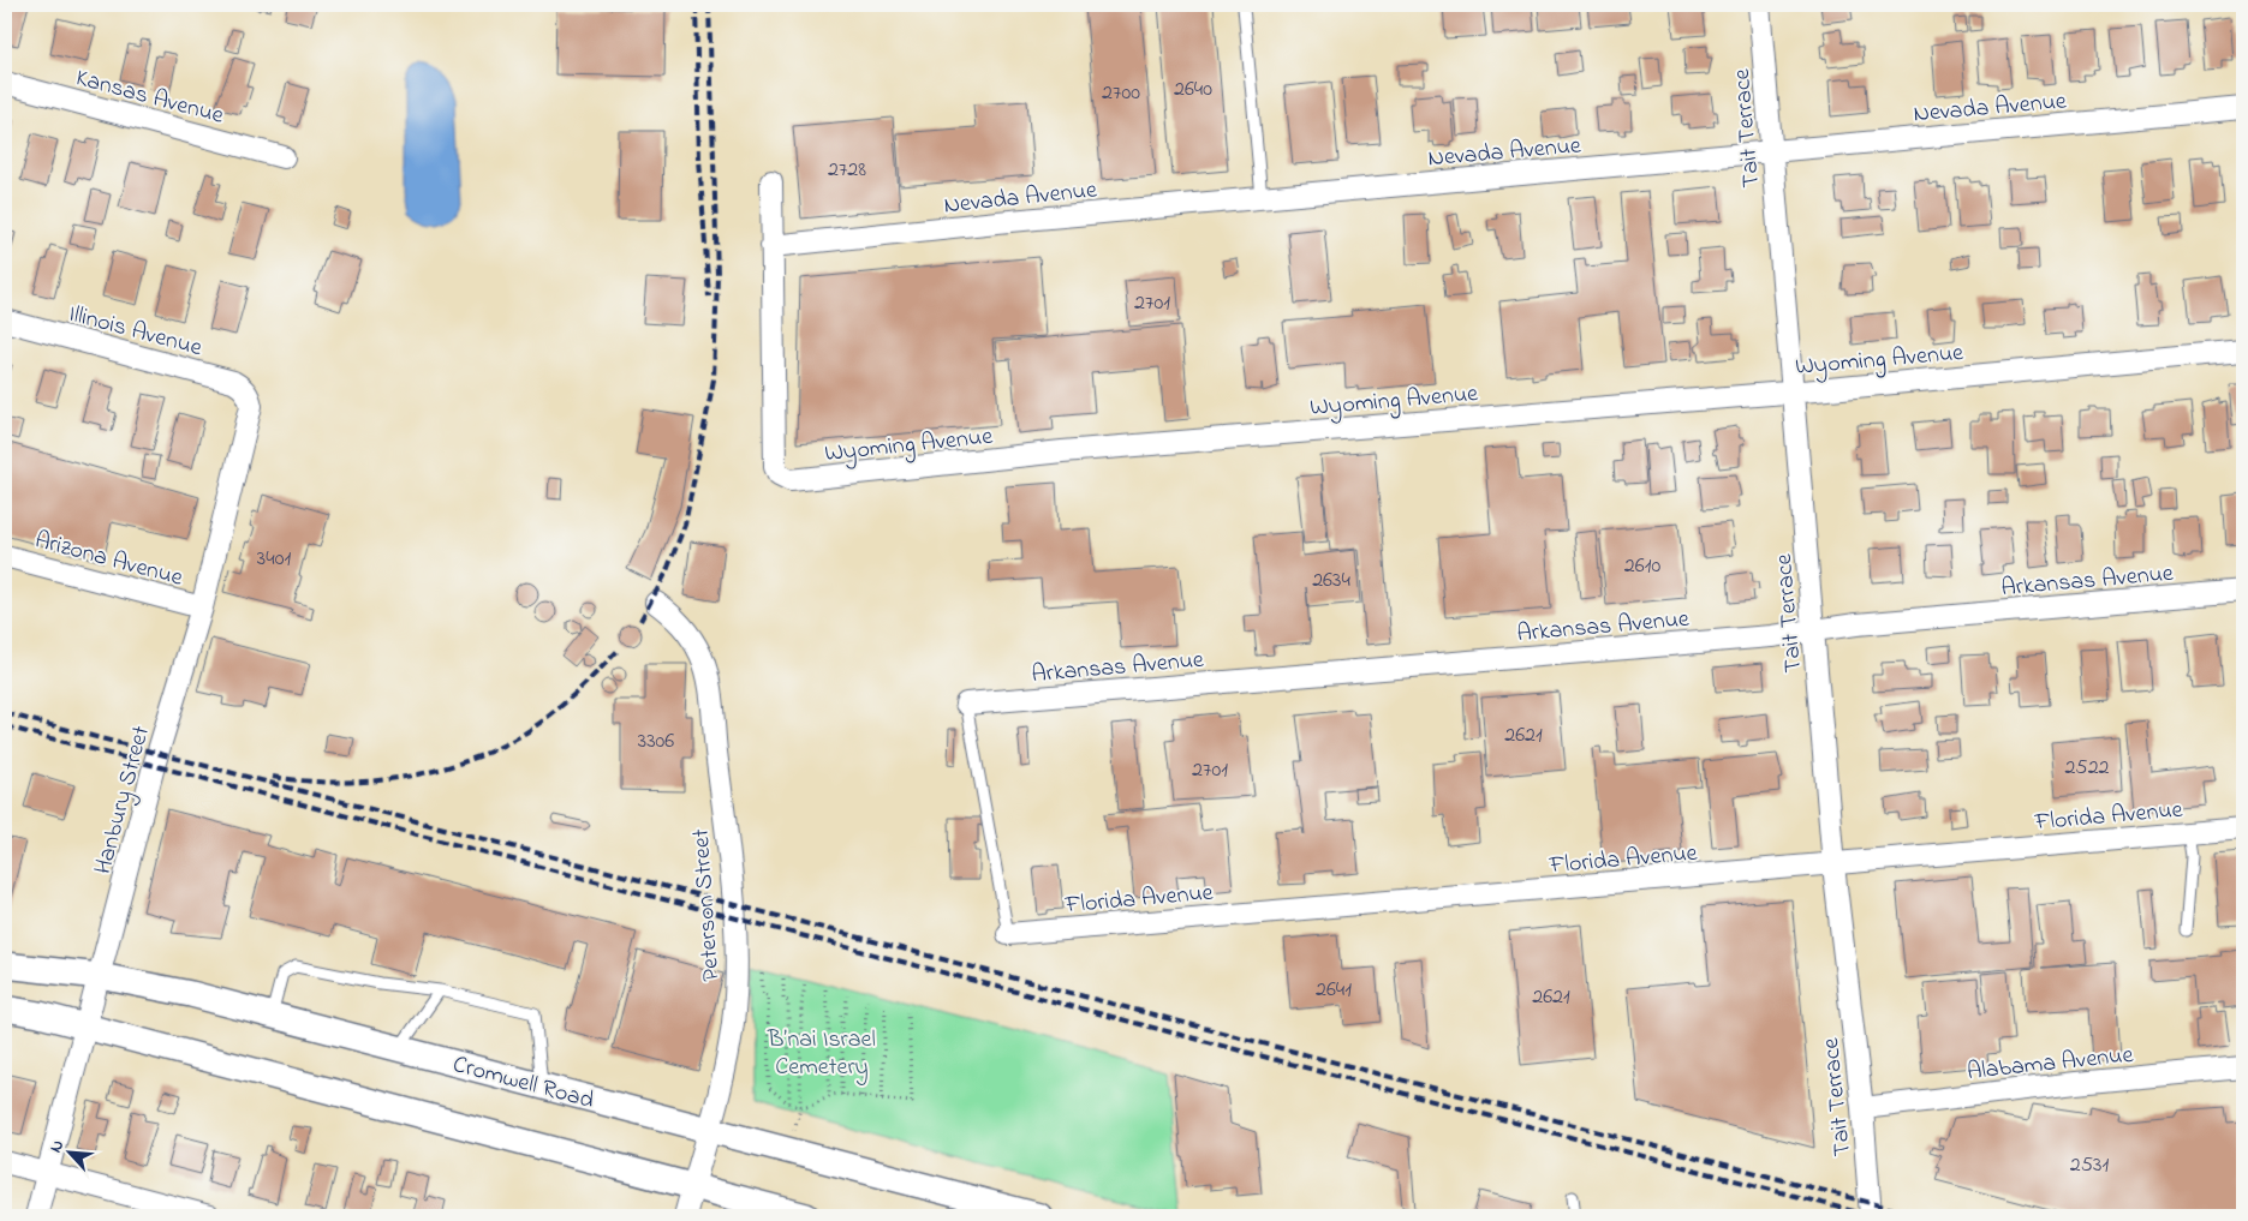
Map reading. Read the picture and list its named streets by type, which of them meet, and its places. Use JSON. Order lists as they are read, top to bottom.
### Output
{
  "streets": {
    "street": [
      "Kansas Avenue",
      "Nevada Avenue",
      "Tait Terrace",
      "Illinois Avenue",
      "Wyoming Avenue",
      "Arizona Avenue",
      "Arkansas Avenue",
      "Hanbury Street",
      "Florida Avenue",
      "Peterson Street",
      "Alabama Avenue",
      "Cromwell Road"
    ]
  },
  "crossings": [
    ["Nevada Avenue", "Tait Terrace"],
    ["Nevada Avenue", "Wyoming Avenue"],
    ["Tait Terrace", "Wyoming Avenue"],
    ["Tait Terrace", "Arkansas Avenue"],
    ["Tait Terrace", "Florida Avenue"],
    ["Tait Terrace", "Alabama Avenue"],
    ["Illinois Avenue", "Hanbury Street"],
    ["Arizona Avenue", "Hanbury Street"],
    ["Hanbury Street", "Cromwell Road"],
    ["Peterson Street", "Cromwell Road"]
  ],
  "parks": ["B’nai Israel Cemetery"],
  "house_numbers": [
    "2640",
    "2700",
    "2728",
    "2701",
    "3401",
    "2610",
    "2634",
    "2621",
    "3306",
    "2522",
    "2701",
    "2641",
    "2621",
    "2531"
  ],
  "north": "top left"
}
